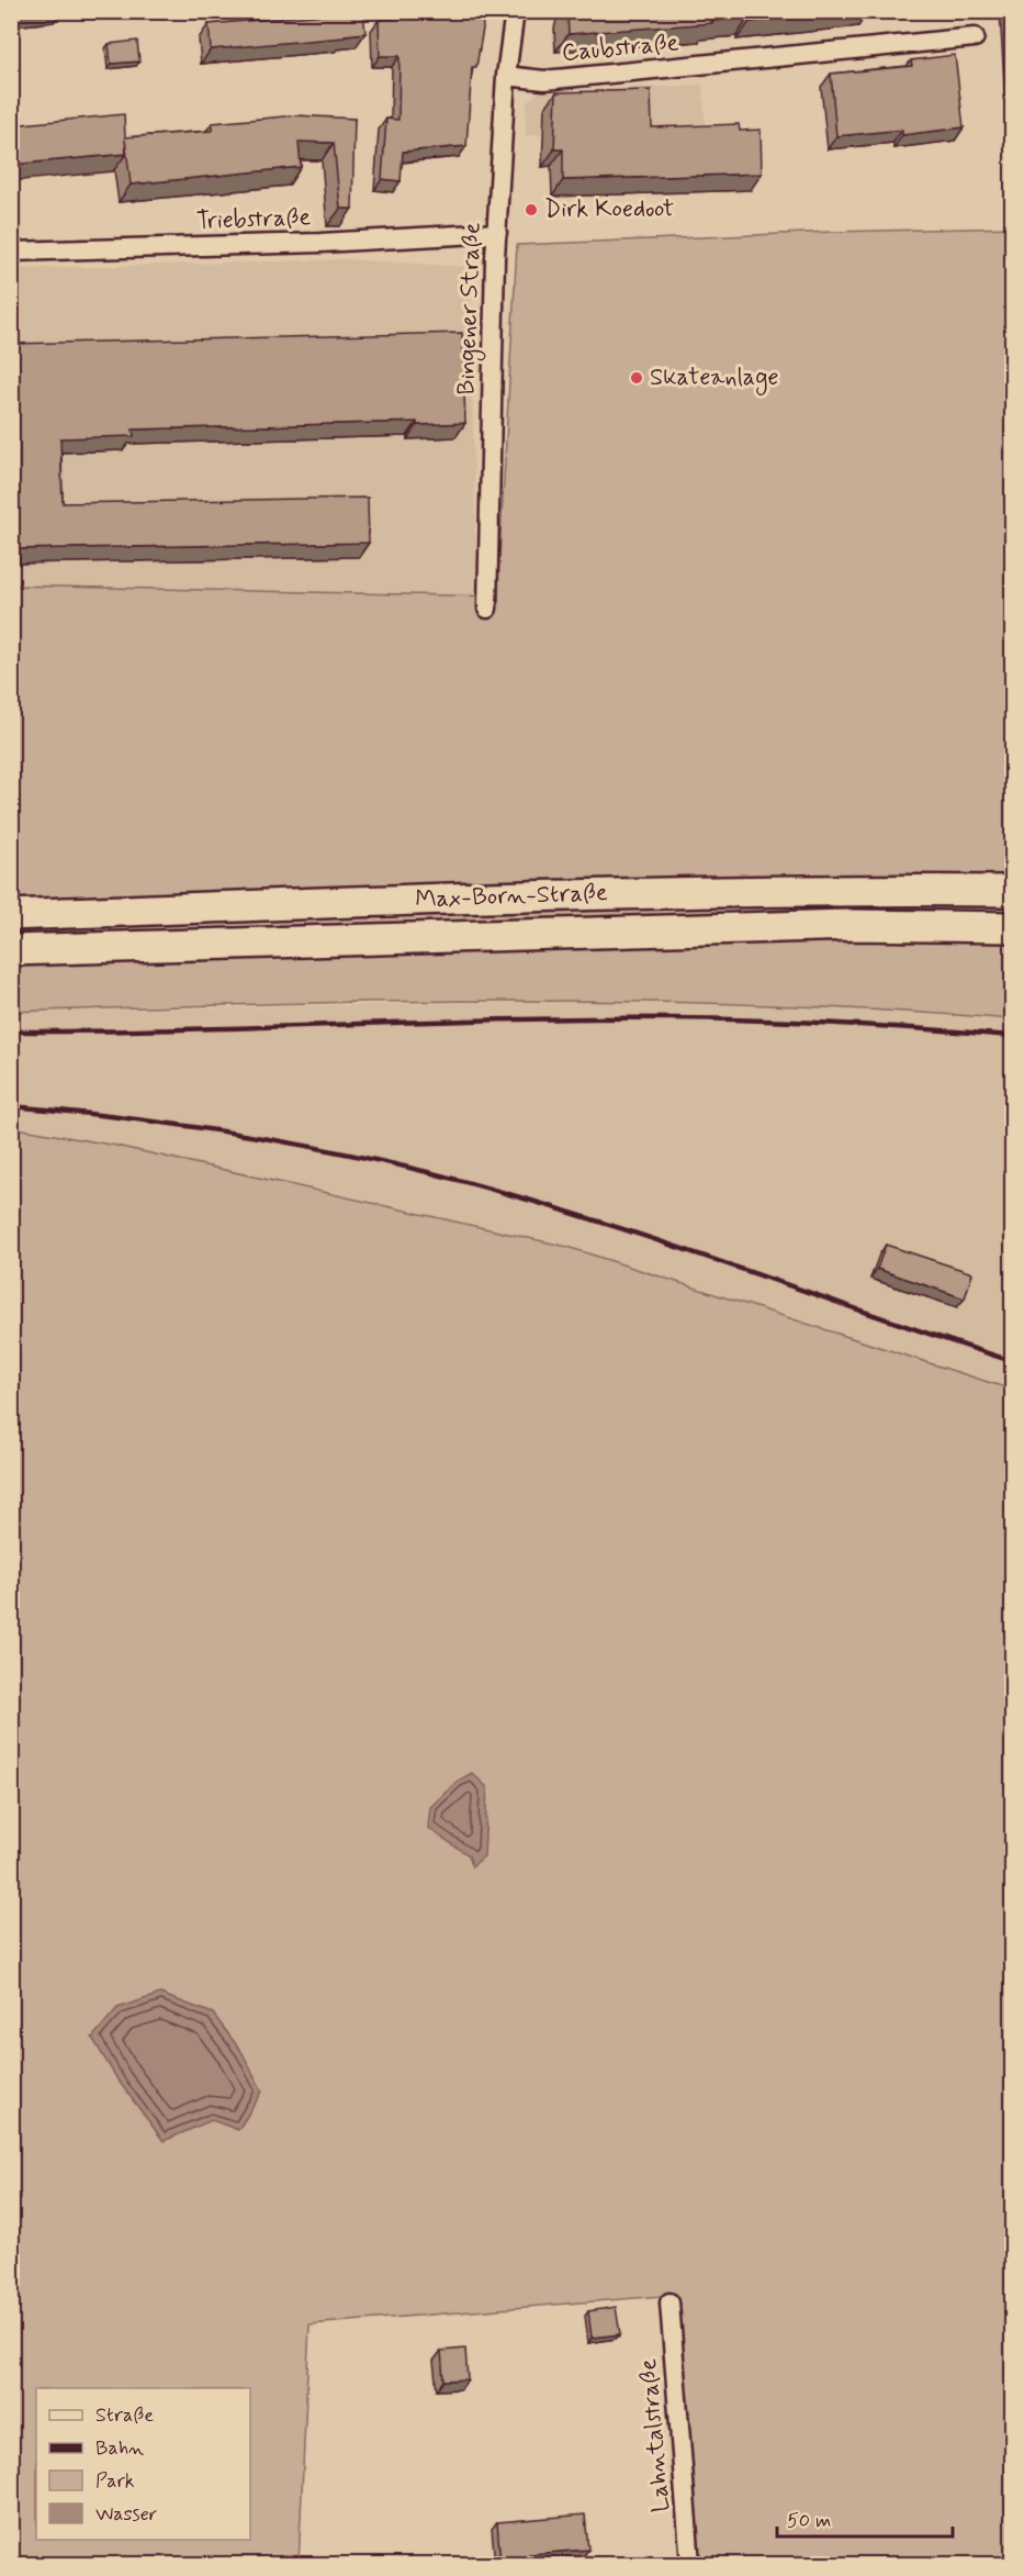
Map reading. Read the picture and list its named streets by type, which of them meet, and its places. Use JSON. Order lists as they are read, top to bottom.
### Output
{
  "streets": {
    "main road": ["Max-Born-Straße"],
    "street": [
      "Caubstraße",
      "Triebstraße",
      "Bingener Straße",
      "Lahntalstraße"
    ]
  },
  "crossings": [
    ["Caubstraße", "Bingener Straße"],
    ["Triebstraße", "Bingener Straße"]
  ],
  "places": ["Dirk Koedoot", "Skateanlage"],
  "legend": [
    "Straße",
    "Bahn",
    "Park",
    "Wasser"
  ],
  "scale_bar": "50 m"
}
